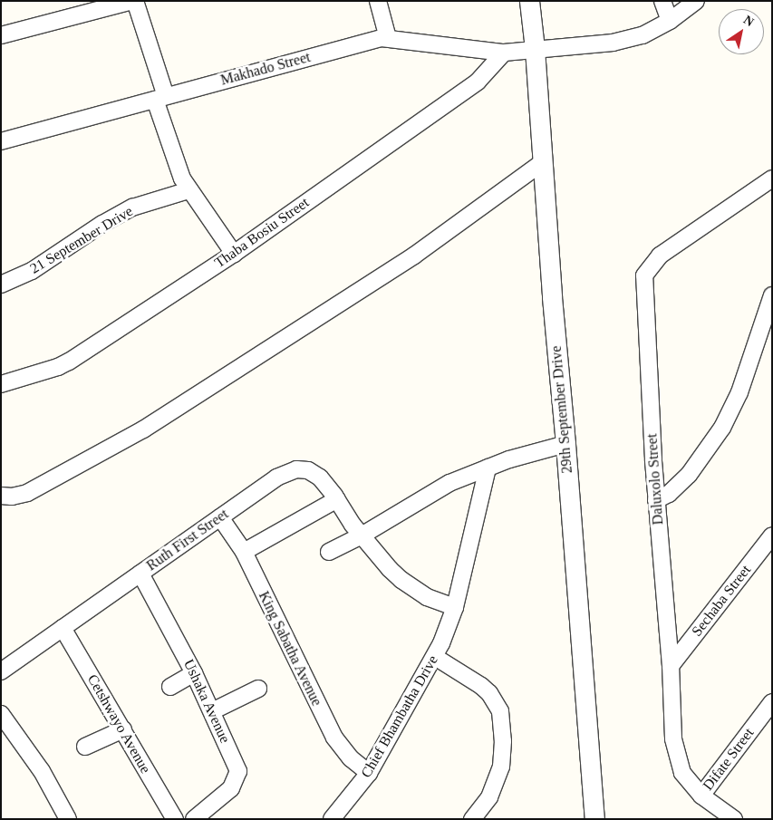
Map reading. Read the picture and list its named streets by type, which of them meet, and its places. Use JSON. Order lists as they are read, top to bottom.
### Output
{
  "streets": {
    "street": [
      "Makhado Street",
      "Thaba Bosiu Street",
      "21 September Drive",
      "29th September Drive",
      "Daluxolo Street",
      "Ruth First Street",
      "Sechaba Street",
      "King Sabatha Avenue",
      "Ushaka Avenue",
      "Chief Bhambatha Drive",
      "Cetshwayo Avenue",
      "Difate Street"
    ]
  },
  "crossings": [
    ["Makhado Street", "Thaba Bosiu Street"],
    ["Makhado Street", "29th September Drive"],
    ["Daluxolo Street", "Sechaba Street"],
    ["Daluxolo Street", "Difate Street"],
    ["Ruth First Street", "King Sabatha Avenue"],
    ["Ruth First Street", "Ushaka Avenue"],
    ["Ruth First Street", "Cetshwayo Avenue"],
    ["King Sabatha Avenue", "Chief Bhambatha Drive"]
  ],
  "north": "top right"
}
